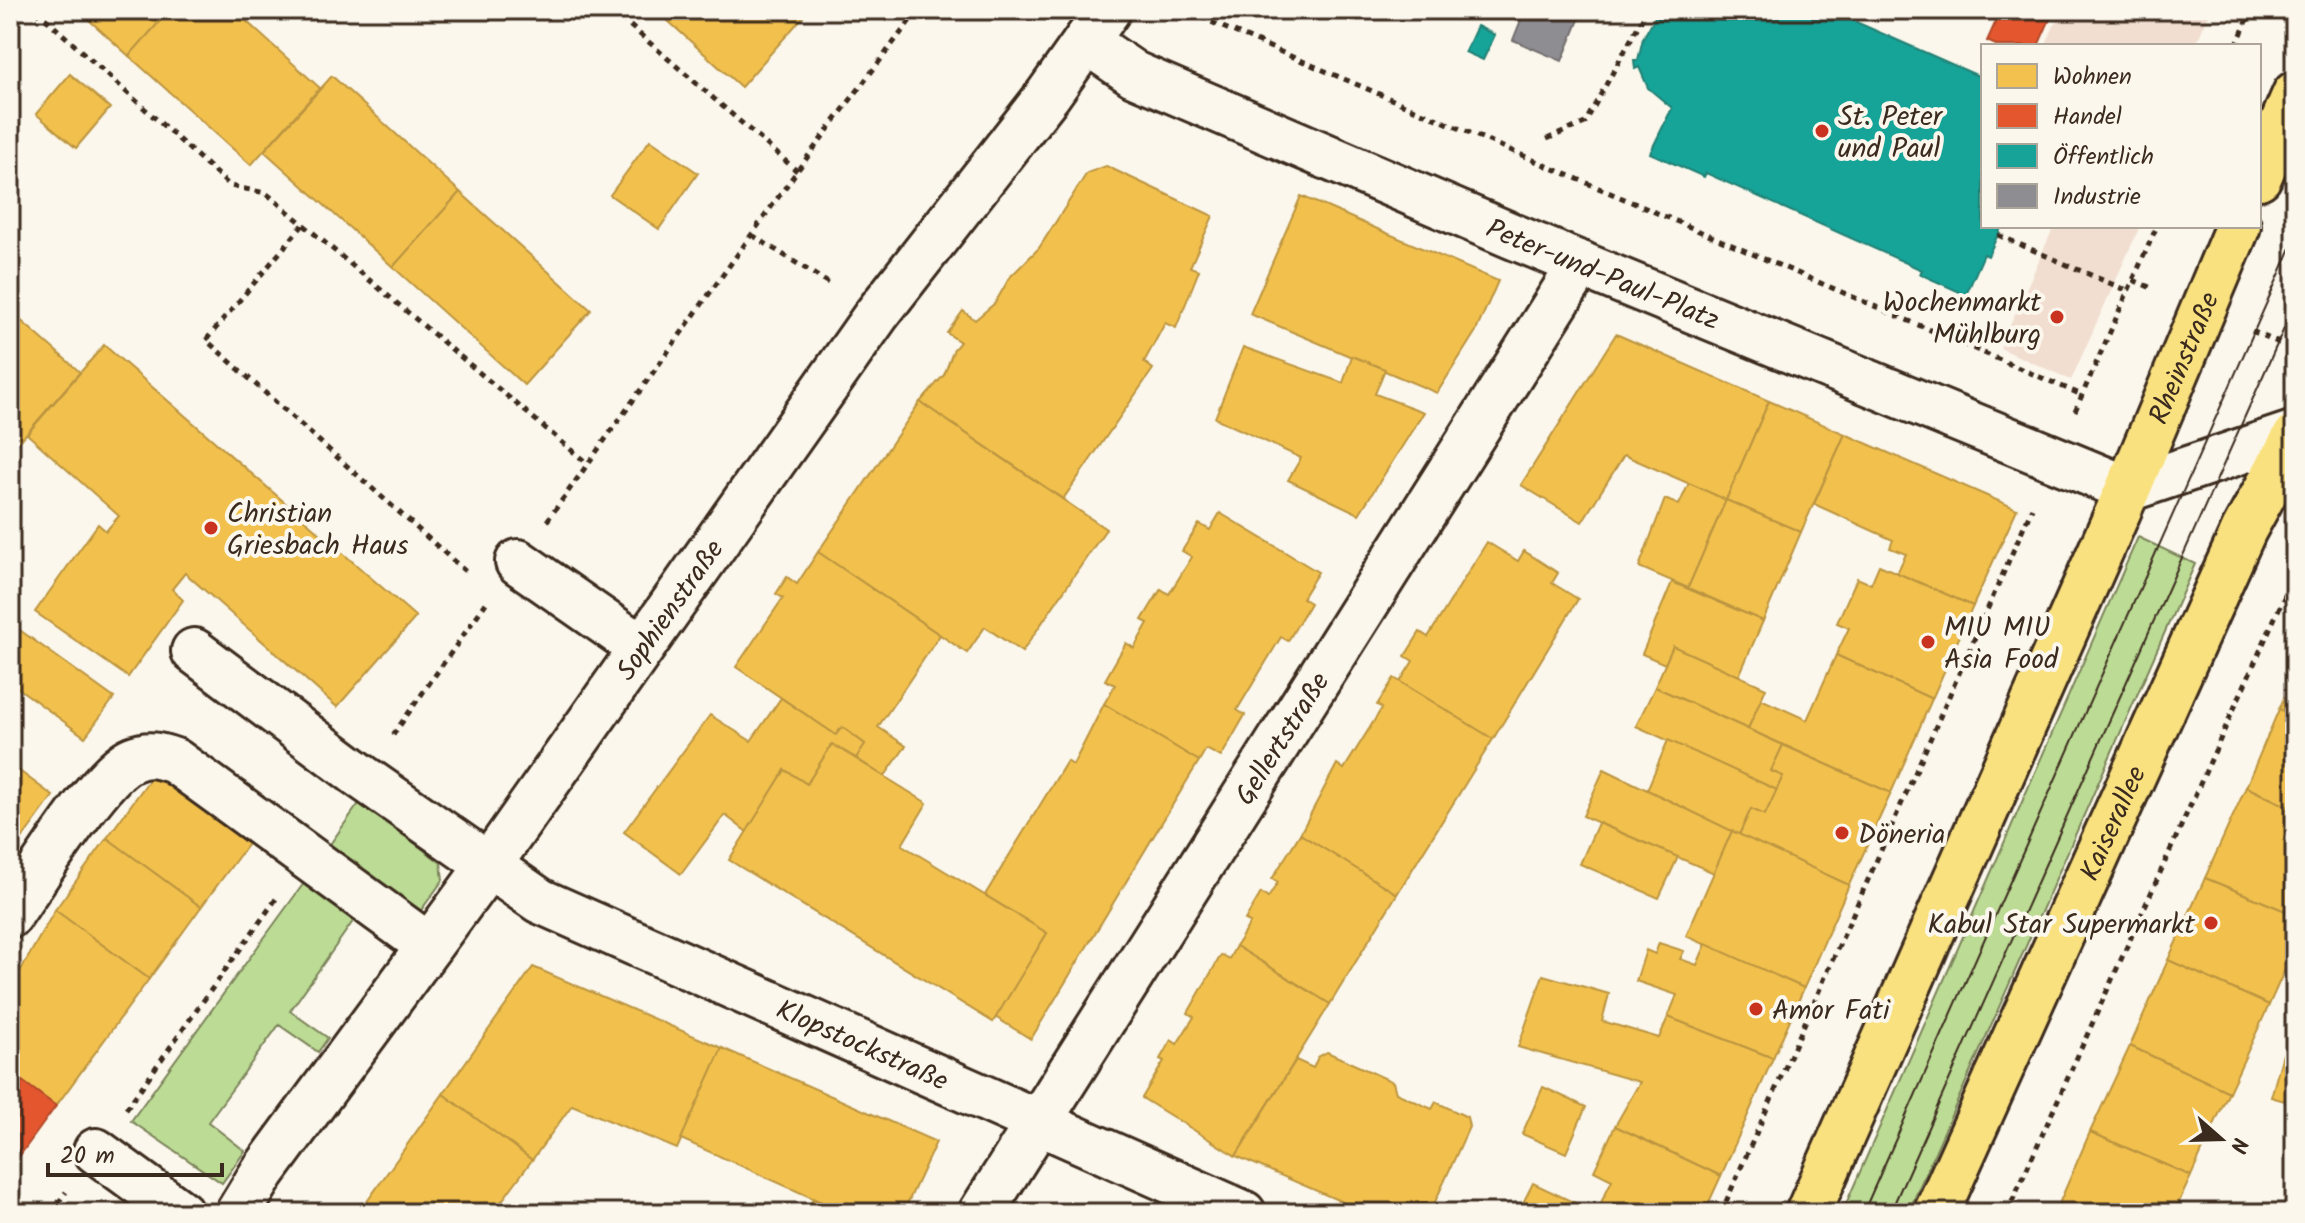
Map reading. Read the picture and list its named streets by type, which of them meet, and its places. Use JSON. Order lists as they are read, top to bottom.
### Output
{
  "streets": {
    "main road": ["Rheinstraße", "Kaiserallee"],
    "street": [
      "Peter-und-Paul-Platz",
      "Sophienstraße",
      "Gellertstraße",
      "Klopstockstraße"
    ]
  },
  "crossings": [
    ["Peter-und-Paul-Platz", "Rheinstraße"],
    ["Peter-und-Paul-Platz", "Sophienstraße"],
    ["Peter-und-Paul-Platz", "Gellertstraße"],
    ["Sophienstraße", "Klopstockstraße"],
    ["Gellertstraße", "Klopstockstraße"]
  ],
  "places": [
    "St. Peter und Paul",
    "Wochenmarkt Mühlburg",
    "Christian Griesbach Haus",
    "MIU MIU Asia Food",
    "Döneria",
    "Kabul Star Supermarkt",
    "Amor Fati"
  ],
  "legend": [
    "Wohnen",
    "Handel",
    "Öffentlich",
    "Industrie"
  ],
  "scale_bar": "20 m",
  "north": "right"
}
